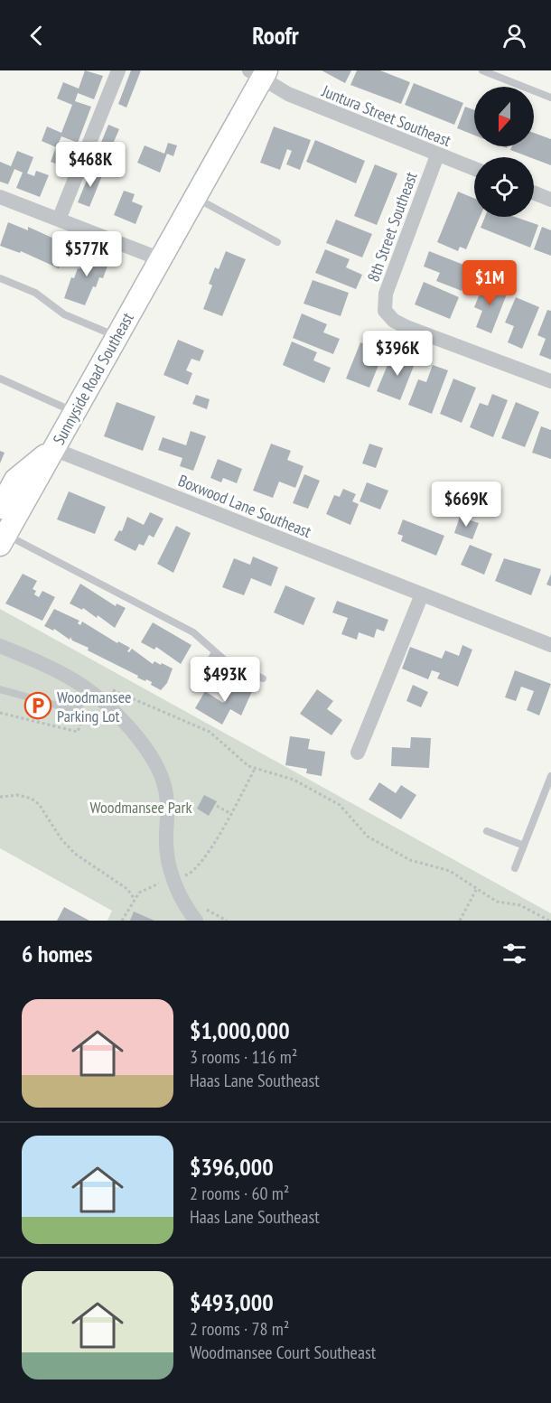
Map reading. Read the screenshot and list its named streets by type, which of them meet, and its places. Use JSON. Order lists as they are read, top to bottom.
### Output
{
  "streets": {
    "main road": ["Sunnyside Road Southeast"],
    "street": ["Juntura Street Southeast", "8th Street Southeast", "Boxwood Lane Southeast"]
  },
  "crossings": [
    ["Juntura Street Southeast", "8th Street Southeast"],
    ["Juntura Street Southeast", "Sunnyside Road Southeast"],
    ["Sunnyside Road Southeast", "Boxwood Lane Southeast"]
  ],
  "parks": ["Woodmansee Park"],
  "places": {
    "parking": ["Woodmansee Parking Lot"]
  },
  "north": "bottom",
  "page": {
    "header": "Roofr",
    "price": [
      "$468K",
      "$577K",
      "$1M",
      "$396K",
      "$669K",
      "$493K"
    ],
    "heading": "6 homes",
    "list": [
      {
        "name": "$1,000,000",
        "note": "3 rooms · 116 m² · Haas Lane Southeast"
      },
      {
        "name": "$396,000",
        "note": "2 rooms · 60 m² · Haas Lane Southeast"
      },
      {
        "name": "$493,000",
        "note": "2 rooms · 78 m² · Woodmansee Court Southeast"
      }
    ]
  }
}
